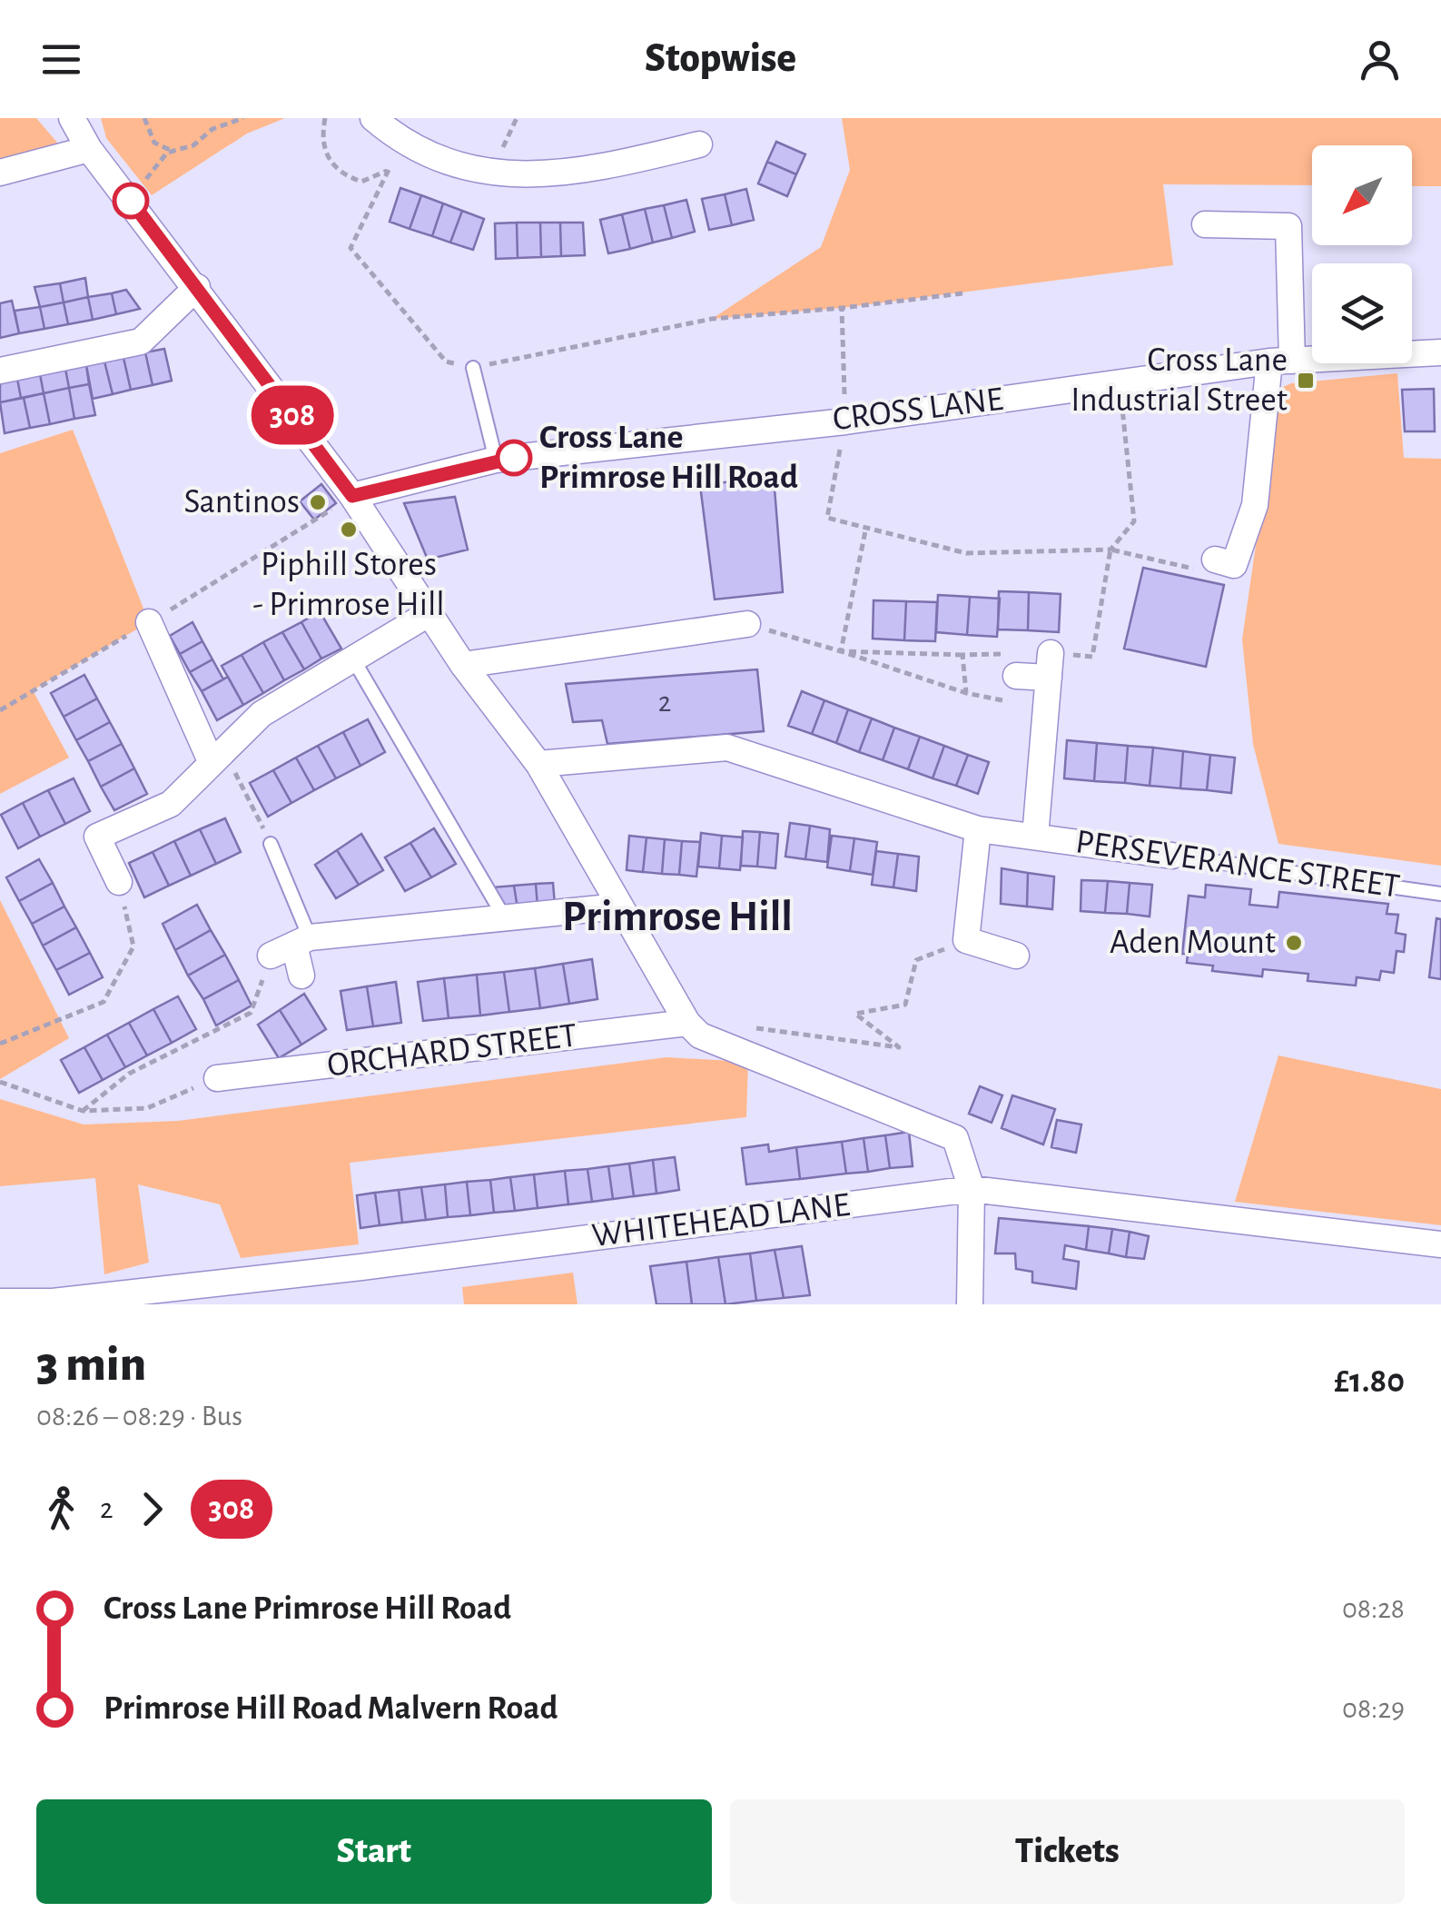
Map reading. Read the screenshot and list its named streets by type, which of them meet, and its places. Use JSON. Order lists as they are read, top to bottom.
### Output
{
  "streets": {
    "street": [
      "CROSS LANE",
      "PERSEVERANCE STREET",
      "ORCHARD STREET",
      "WHITEHEAD LANE"
    ]
  },
  "districts": ["Primrose Hill"],
  "places": {
    "transit": ["Cross Lane Industrial Street"],
    "other": [
      "Cross Lane Primrose Hill Road",
      "Santinos",
      "Piphill Stores - Primrose Hill",
      "Aden Mount"
    ]
  },
  "lines": ["bus line 308"],
  "house_numbers": ["2"],
  "north": "bottom left",
  "page": {
    "header": "Stopwise",
    "on_map": "308",
    "heading": ["3 min", "08:26 – 08:29 · Bus", "£1.80"],
    "legs": ["2", "308"],
    "list": [
      {
        "name": "Cross Lane Primrose Hill Road",
        "value": "08:28"
      },
      {
        "name": "Primrose Hill Road Malvern Road",
        "value": "08:29"
      }
    ],
    "buttons": ["Start", "Tickets"]
  }
}
